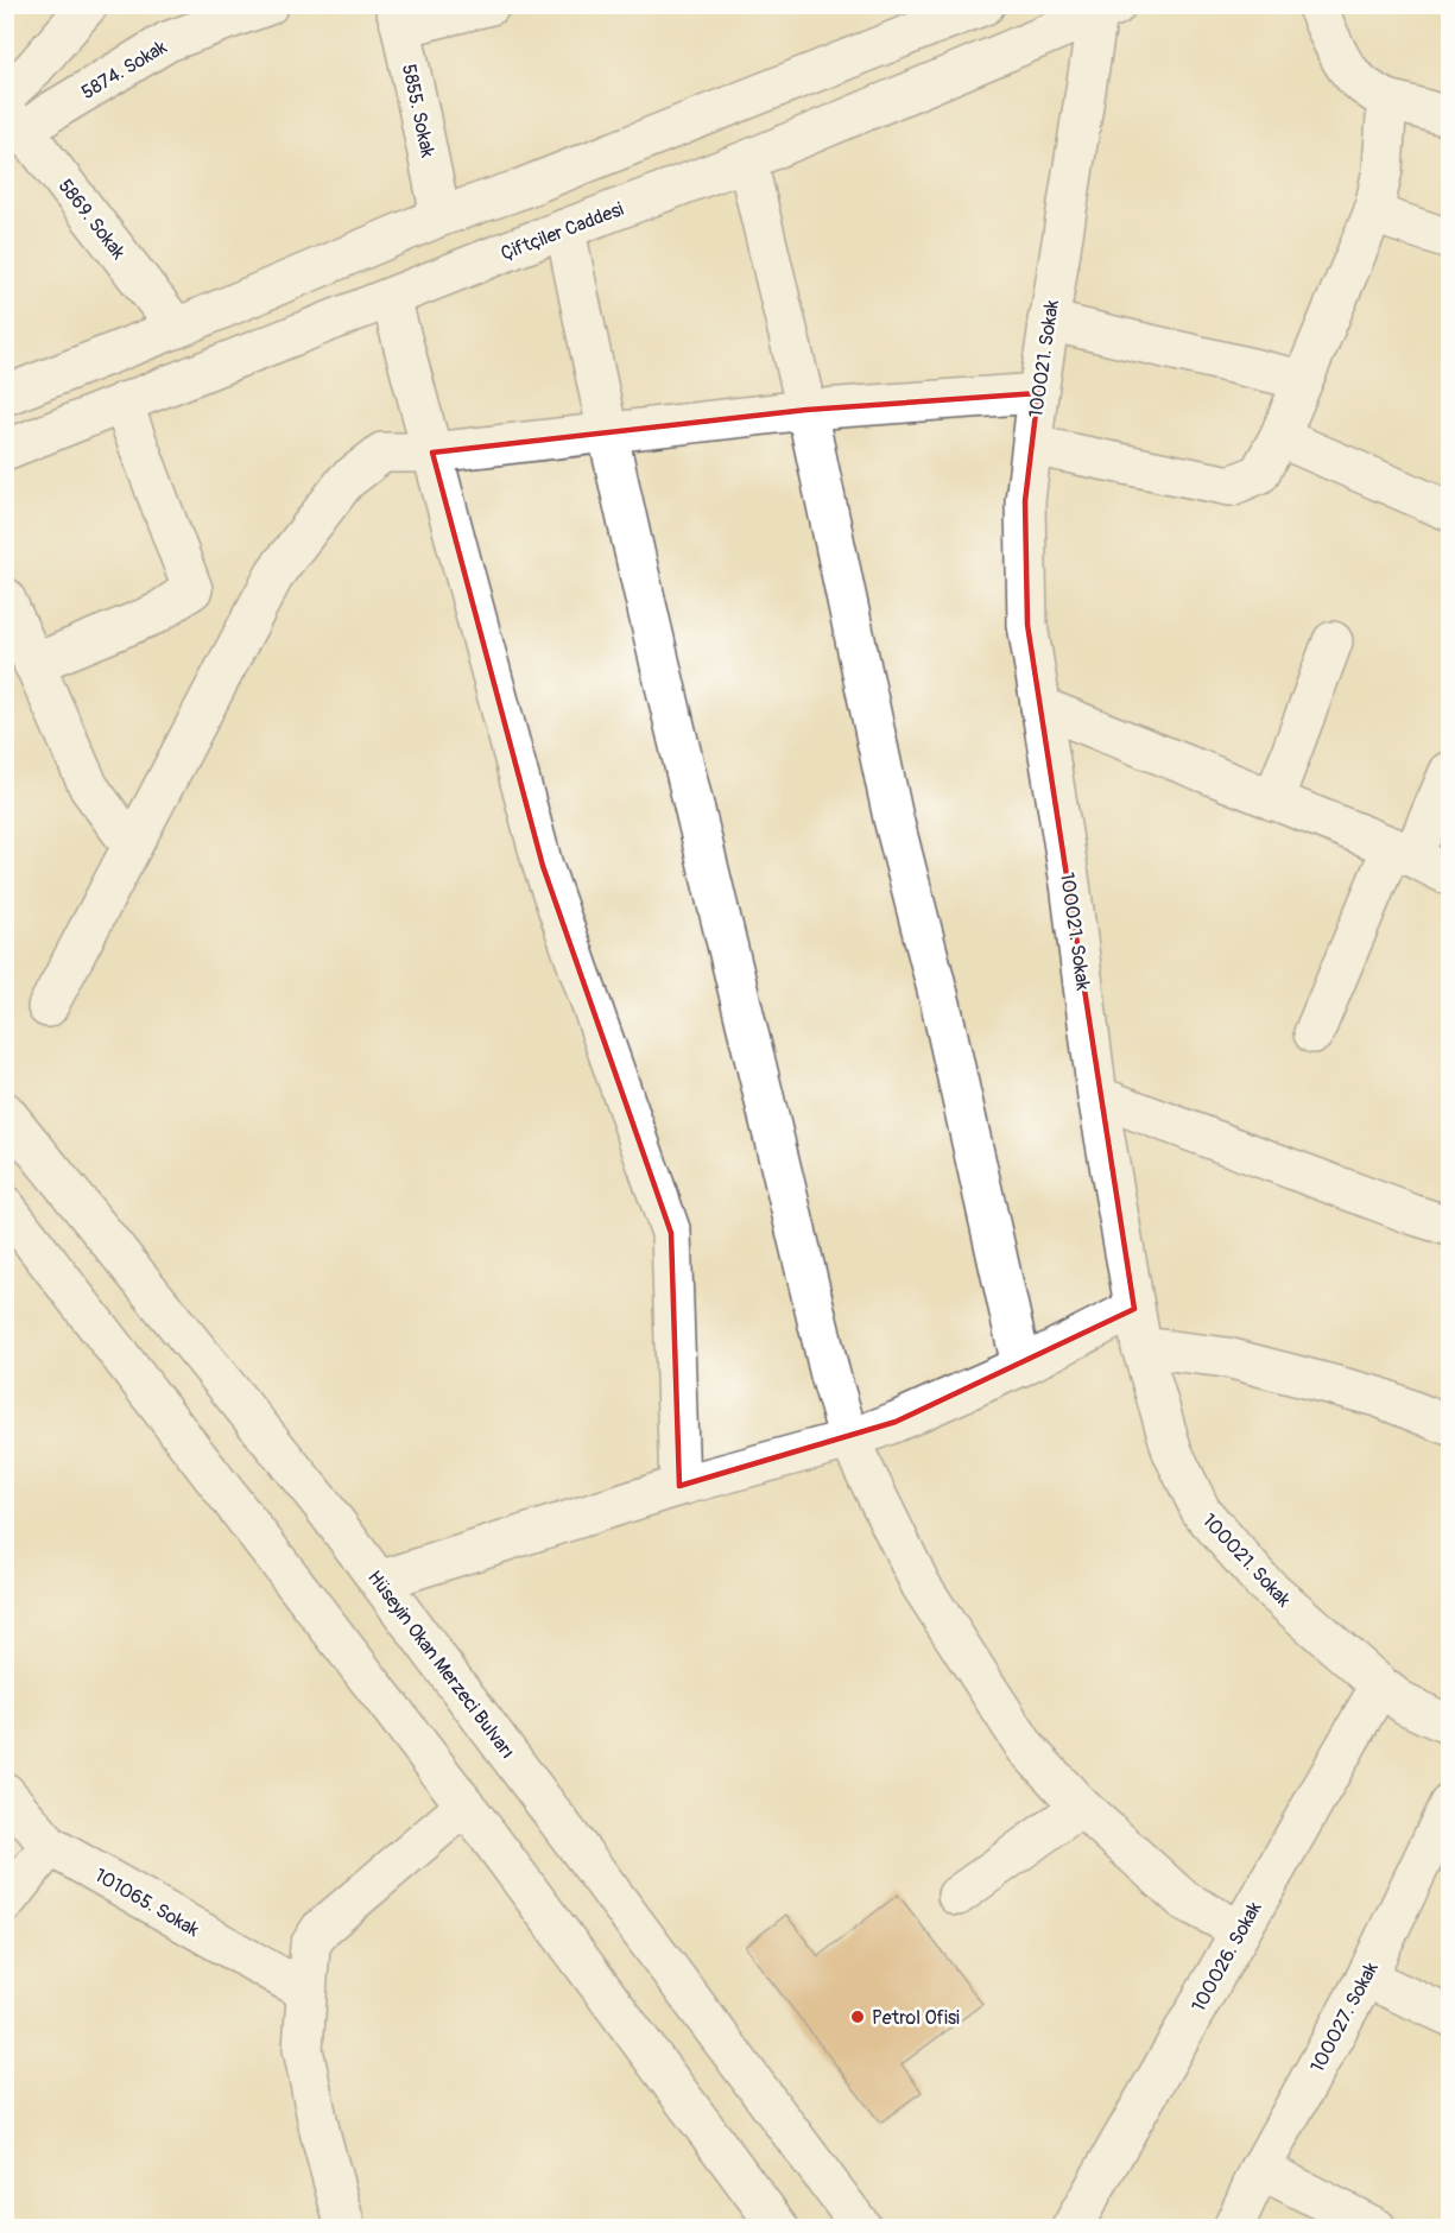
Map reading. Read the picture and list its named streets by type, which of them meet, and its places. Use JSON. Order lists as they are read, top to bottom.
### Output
{
  "streets": {
    "street": [
      "5874. Sokak",
      "5855. Sokak",
      "5869. Sokak",
      "Çiftçiler Caddesi",
      "100021. Sokak",
      "Hüseyin Okan Merzeci Bulvarı",
      "101065. Sokak",
      "100026. Sokak",
      "100027. Sokak"
    ]
  },
  "crossings": [
    ["5874. Sokak", "5869. Sokak"],
    ["Çiftçiler Caddesi", "100021. Sokak"],
    ["100021. Sokak", "100026. Sokak"]
  ],
  "places": ["Petrol Ofisi"]
}
